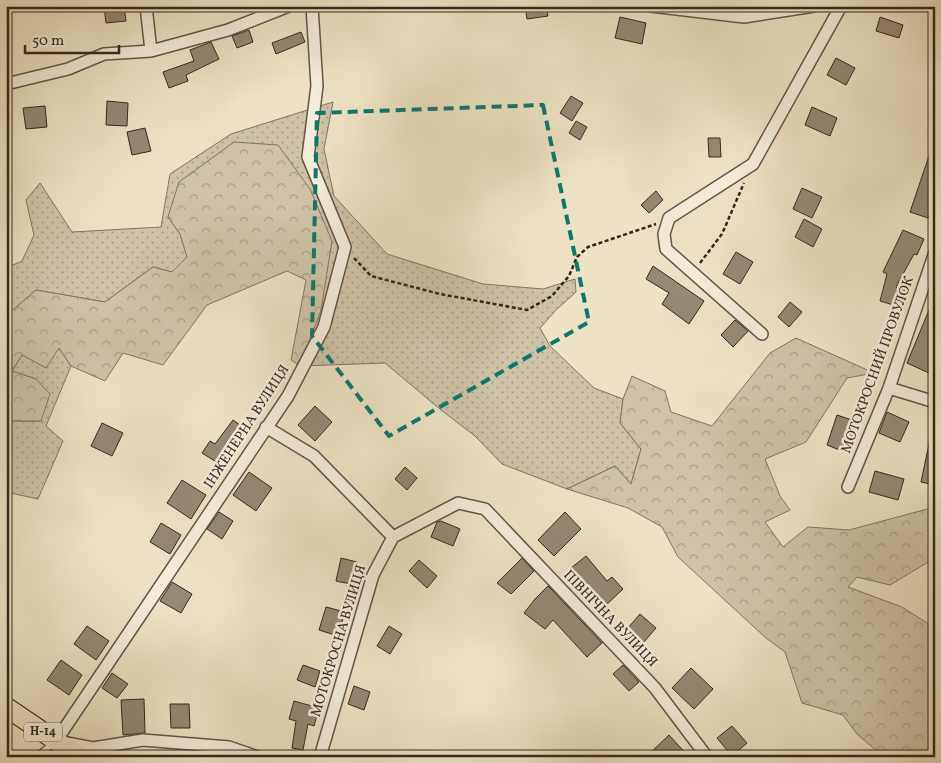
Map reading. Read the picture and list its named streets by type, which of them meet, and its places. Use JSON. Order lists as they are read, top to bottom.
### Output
{
  "streets": {
    "main road": ["Н-14"],
    "street": [
      "МОТОКРОСНИЙ ПРОВУЛОК",
      "ІНЖЕНЕРНА ВУЛИЦЯ",
      "ПІВНІЧНА ВУЛИЦЯ",
      "МОТОКРОСНА ВУЛИЦЯ"
    ]
  },
  "crossings": [
    ["ІНЖЕНЕРНА ВУЛИЦЯ", "Н-14"],
    ["ПІВНІЧНА ВУЛИЦЯ", "МОТОКРОСНА ВУЛИЦЯ"]
  ],
  "scale_bar": "50 m"
}
